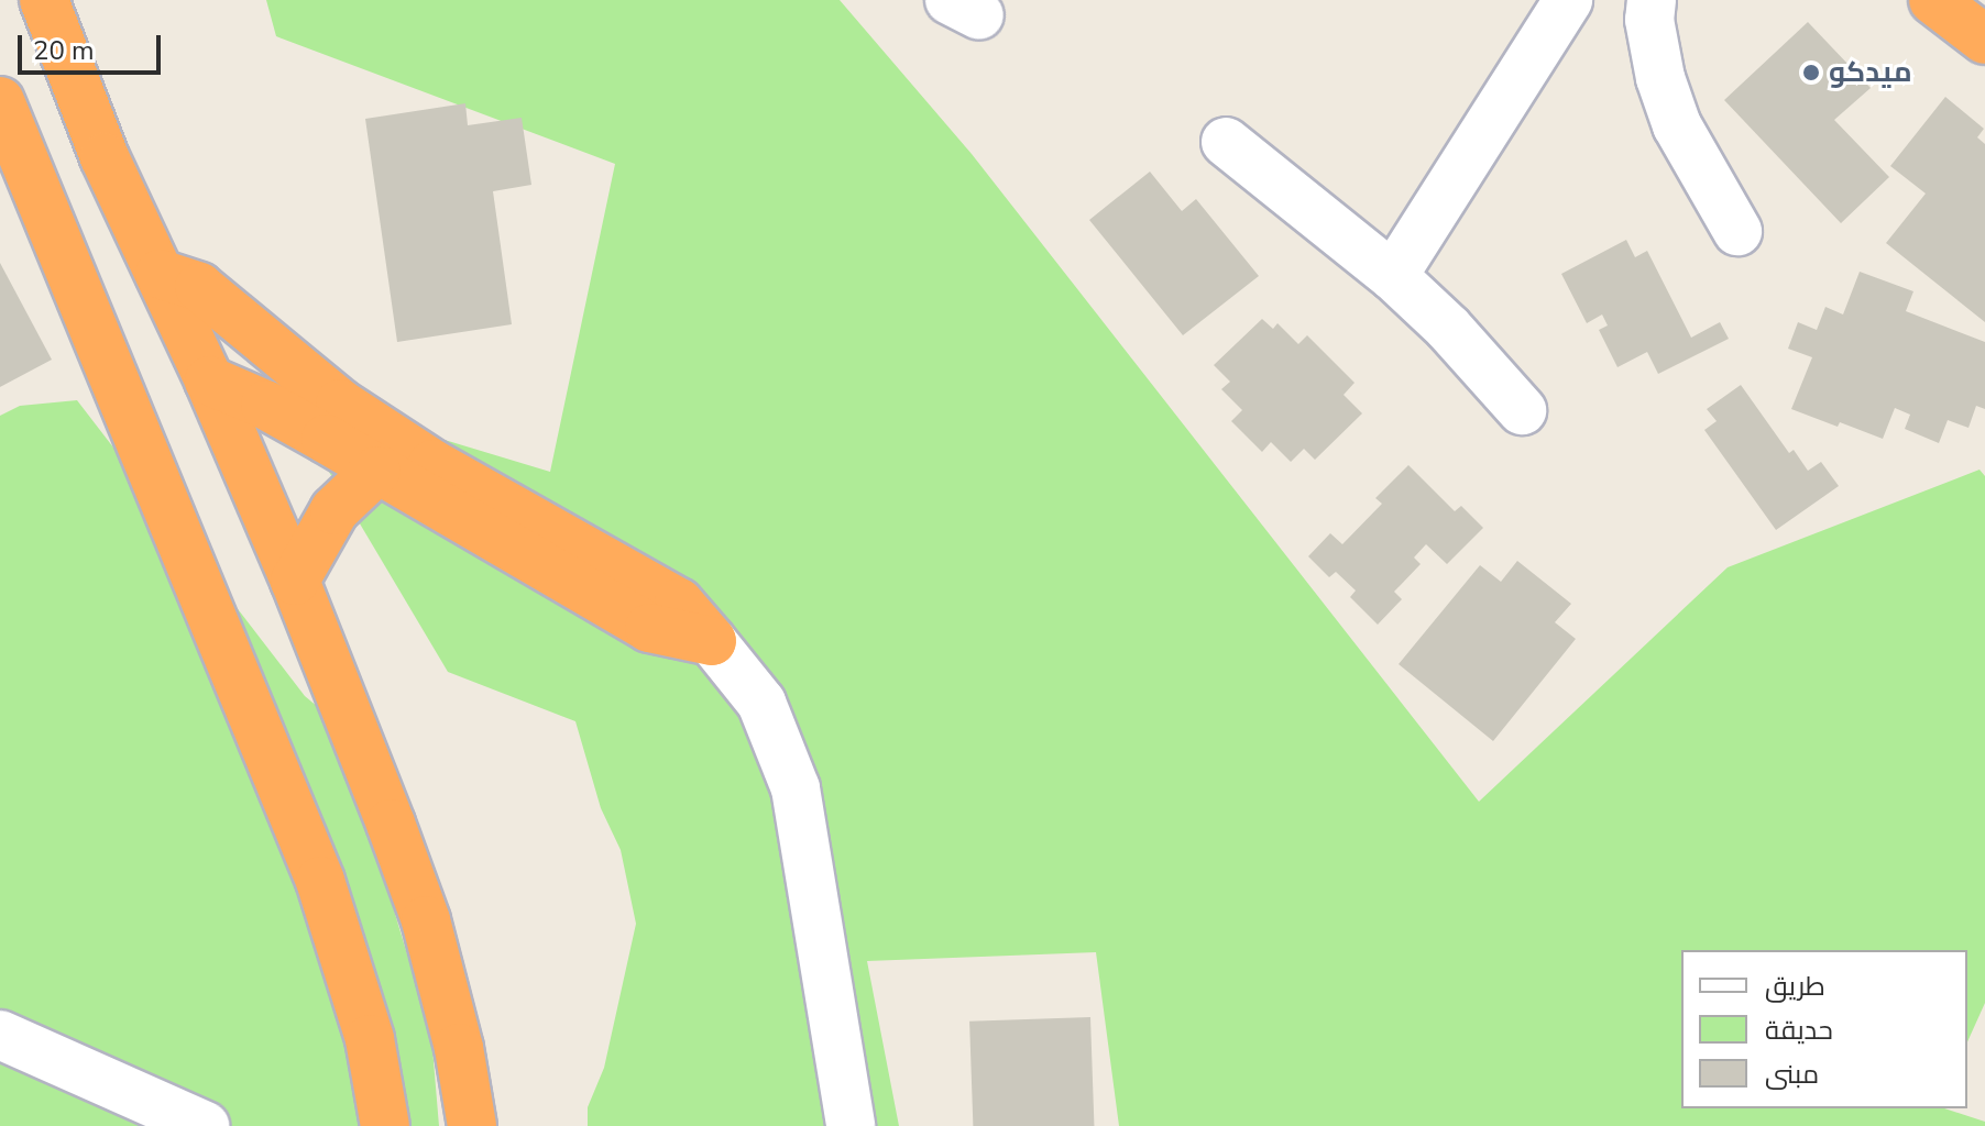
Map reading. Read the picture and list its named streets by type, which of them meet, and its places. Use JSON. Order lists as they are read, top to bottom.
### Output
{
  "places": ["ميدكو"],
  "legend": ["طريق", "حديقة", "مبنى"],
  "scale_bar": "20 m"
}
